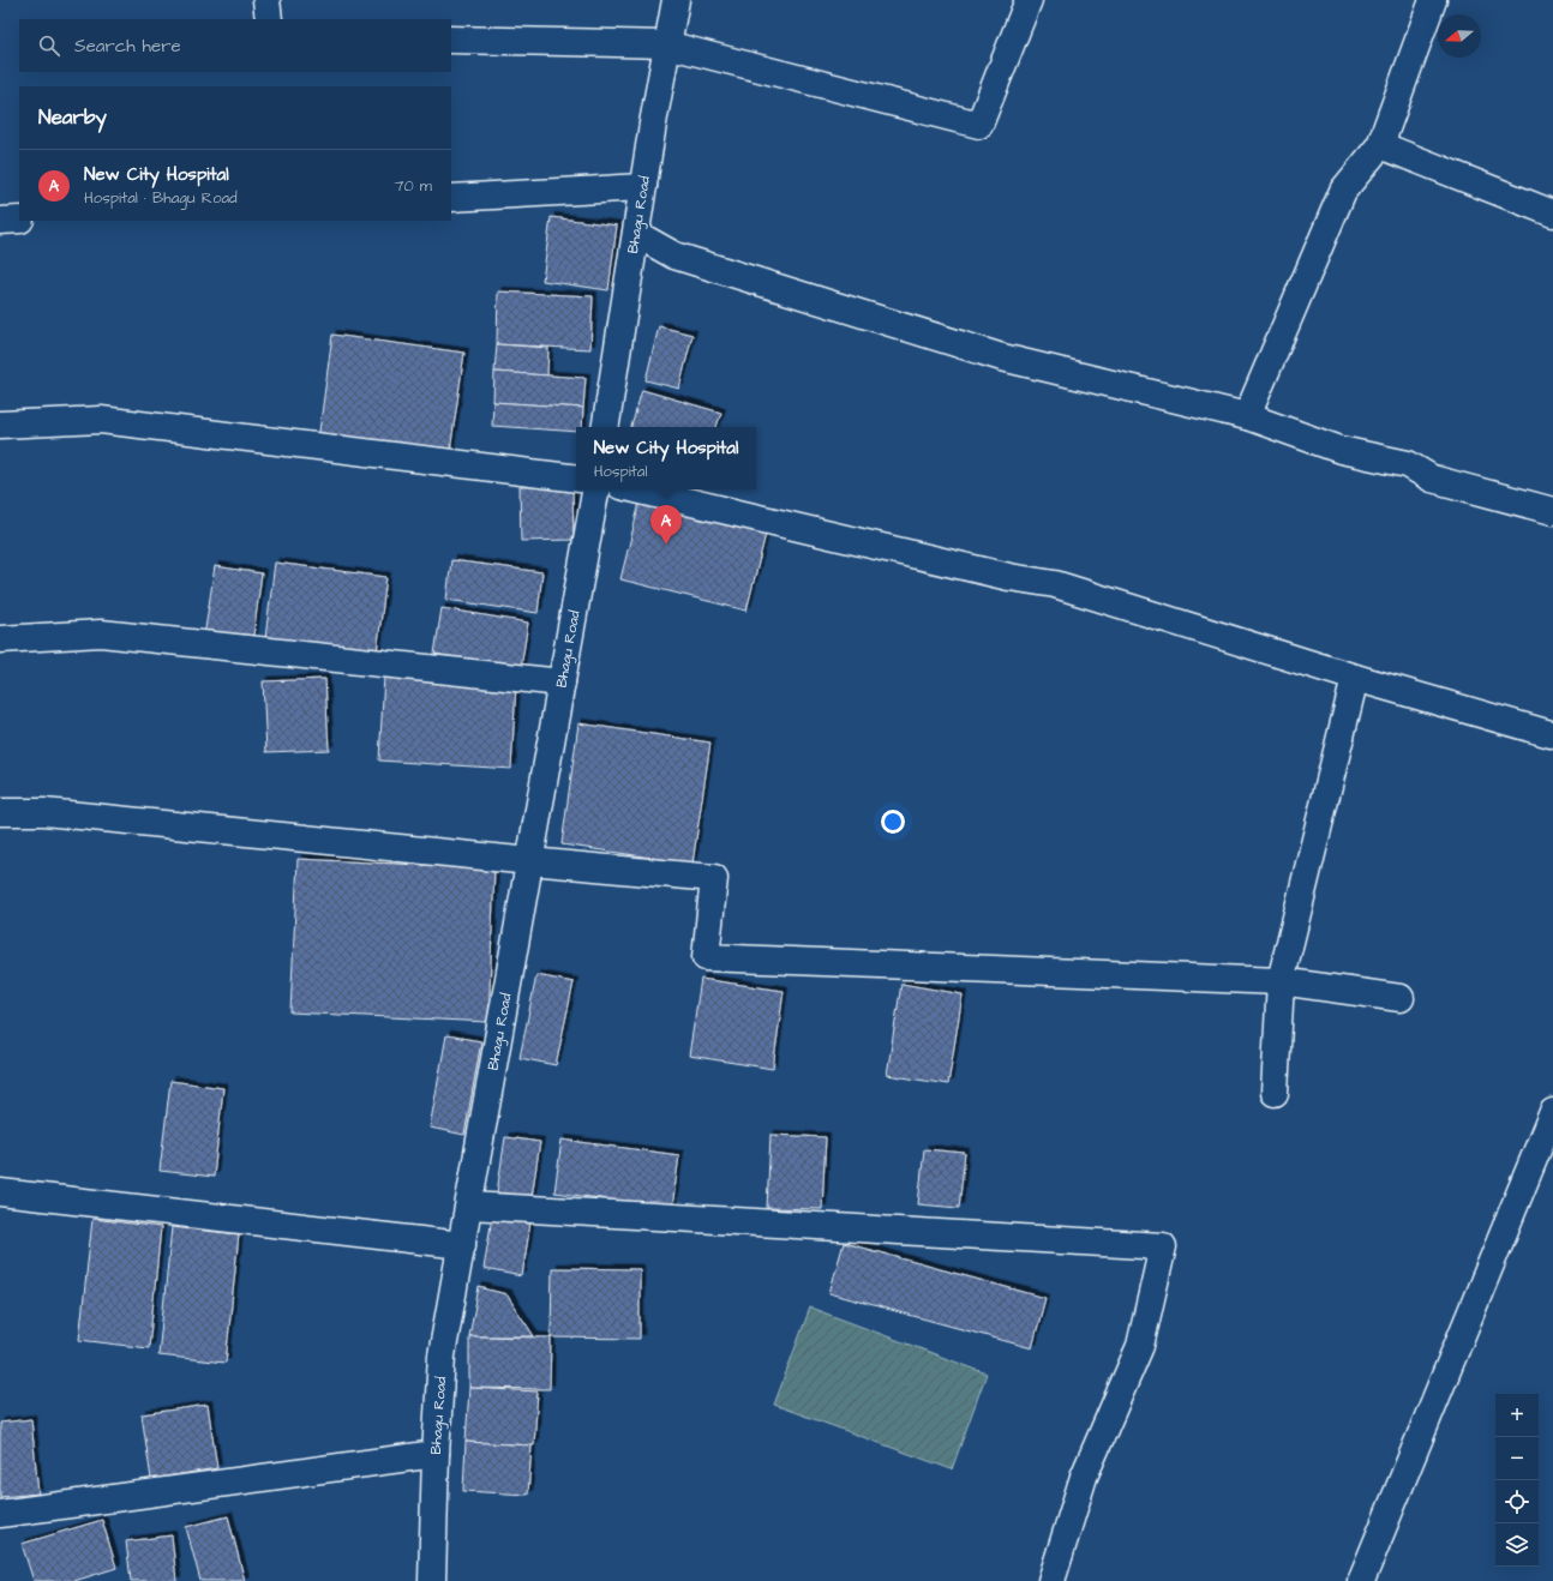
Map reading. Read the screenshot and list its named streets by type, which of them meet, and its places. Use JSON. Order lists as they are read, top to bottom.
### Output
{
  "streets": {
    "street": ["Bhagu Road"]
  },
  "north": "left",
  "page": {
    "search": "Search here",
    "heading": "Nearby",
    "list": [
      {
        "mark": "A",
        "name": "New City Hospital",
        "note": "Hospital · Bhagu Road",
        "value": "70 m"
      }
    ],
    "popup": ["New City Hospital", "Hospital"],
    "pins": "A",
    "map_buttons": ["+", "−"]
  }
}
